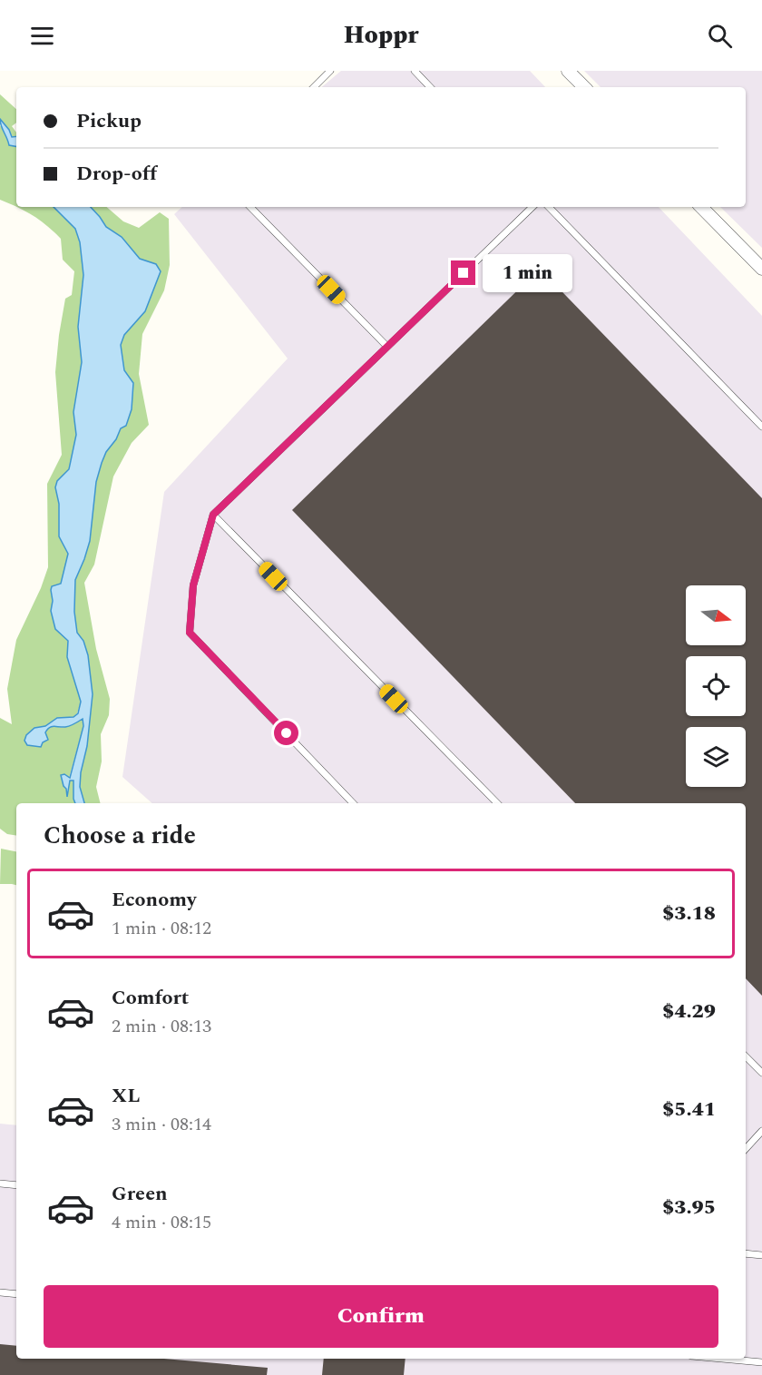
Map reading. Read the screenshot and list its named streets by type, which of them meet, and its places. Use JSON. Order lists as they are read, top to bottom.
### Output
{
  "north": "right",
  "page": {
    "header": "Hoppr",
    "banner": ["Pickup", "Drop-off"],
    "bubble": "1 min",
    "heading": "Choose a ride",
    "list": [
      {
        "name": "Economy",
        "note": "1 min · 08:12",
        "value": "$3.18"
      },
      {
        "name": "Comfort",
        "note": "2 min · 08:13",
        "value": "$4.29"
      },
      {
        "name": "XL",
        "note": "3 min · 08:14",
        "value": "$5.41"
      },
      {
        "name": "Green",
        "note": "4 min · 08:15",
        "value": "$3.95"
      }
    ],
    "buttons": "Confirm"
  }
}
